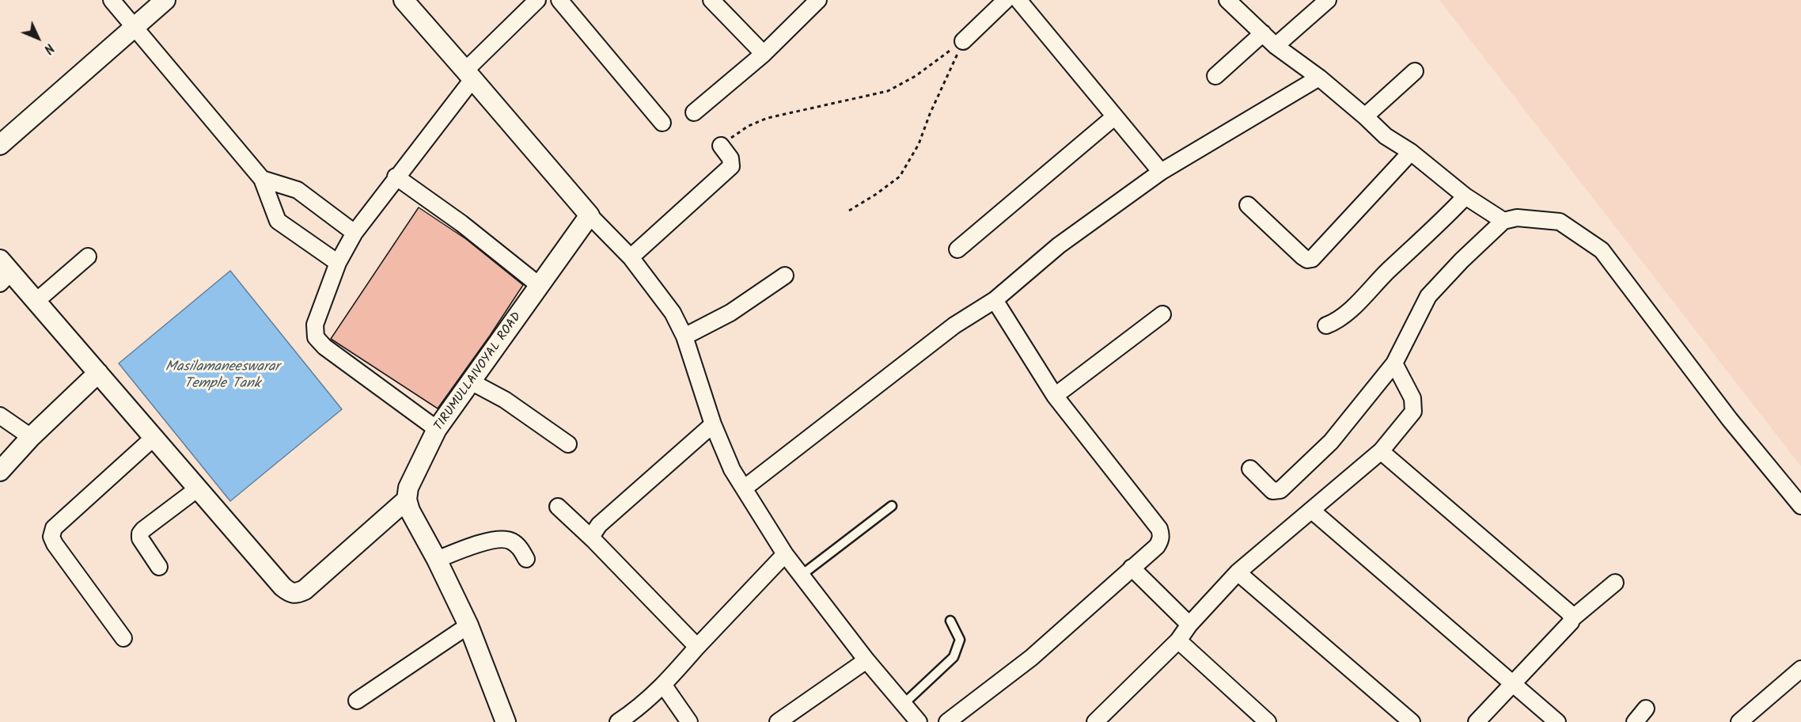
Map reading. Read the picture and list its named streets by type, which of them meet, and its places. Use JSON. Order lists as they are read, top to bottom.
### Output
{
  "streets": {
    "street": ["TIRUMULLAIVOYAL ROAD"]
  },
  "water": ["Masilamaneeswarar Temple Tank"],
  "north": "bottom right"
}
